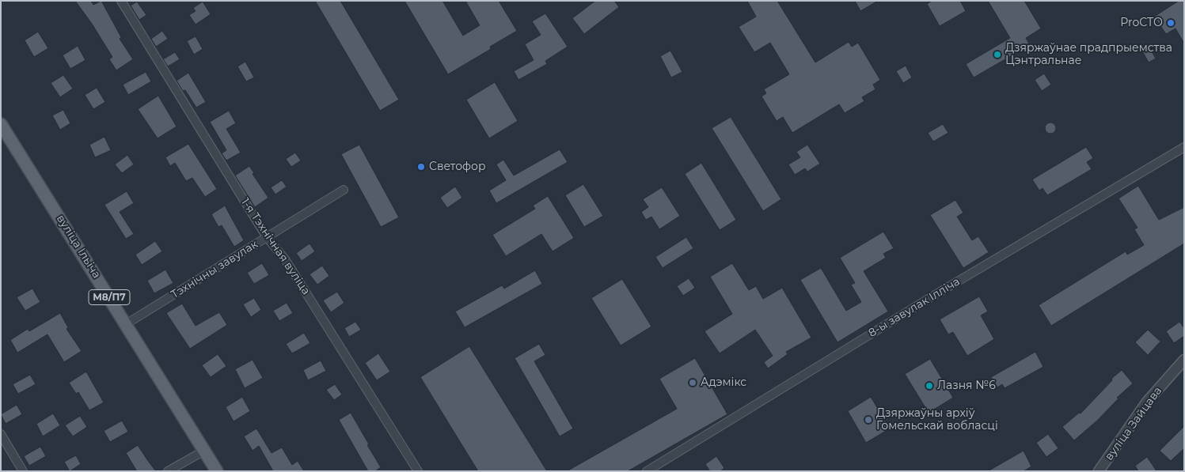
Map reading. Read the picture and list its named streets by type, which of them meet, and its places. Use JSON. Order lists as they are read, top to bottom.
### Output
{
  "streets": {
    "main road": ["вуліца Ільіча", "М8/П7"],
    "street": [
      "1-я Тэхнічная вуліца",
      "Тэхнічны завулак",
      "8-ы завулак Ілліча",
      "вуліца Зайцава"
    ]
  },
  "crossings": [
    ["вуліца Ільіча", "Тэхнічны завулак"],
    ["1-я Тэхнічная вуліца", "Тэхнічны завулак"]
  ],
  "places": [
    "ProСТО",
    "Дзяржаўнае прадпрыемства Цэнтральнае",
    "Светофор",
    "Адэмікс",
    "Лазня №6",
    "Дзяржаўны архіў Гомельскай вобласці"
  ]
}
